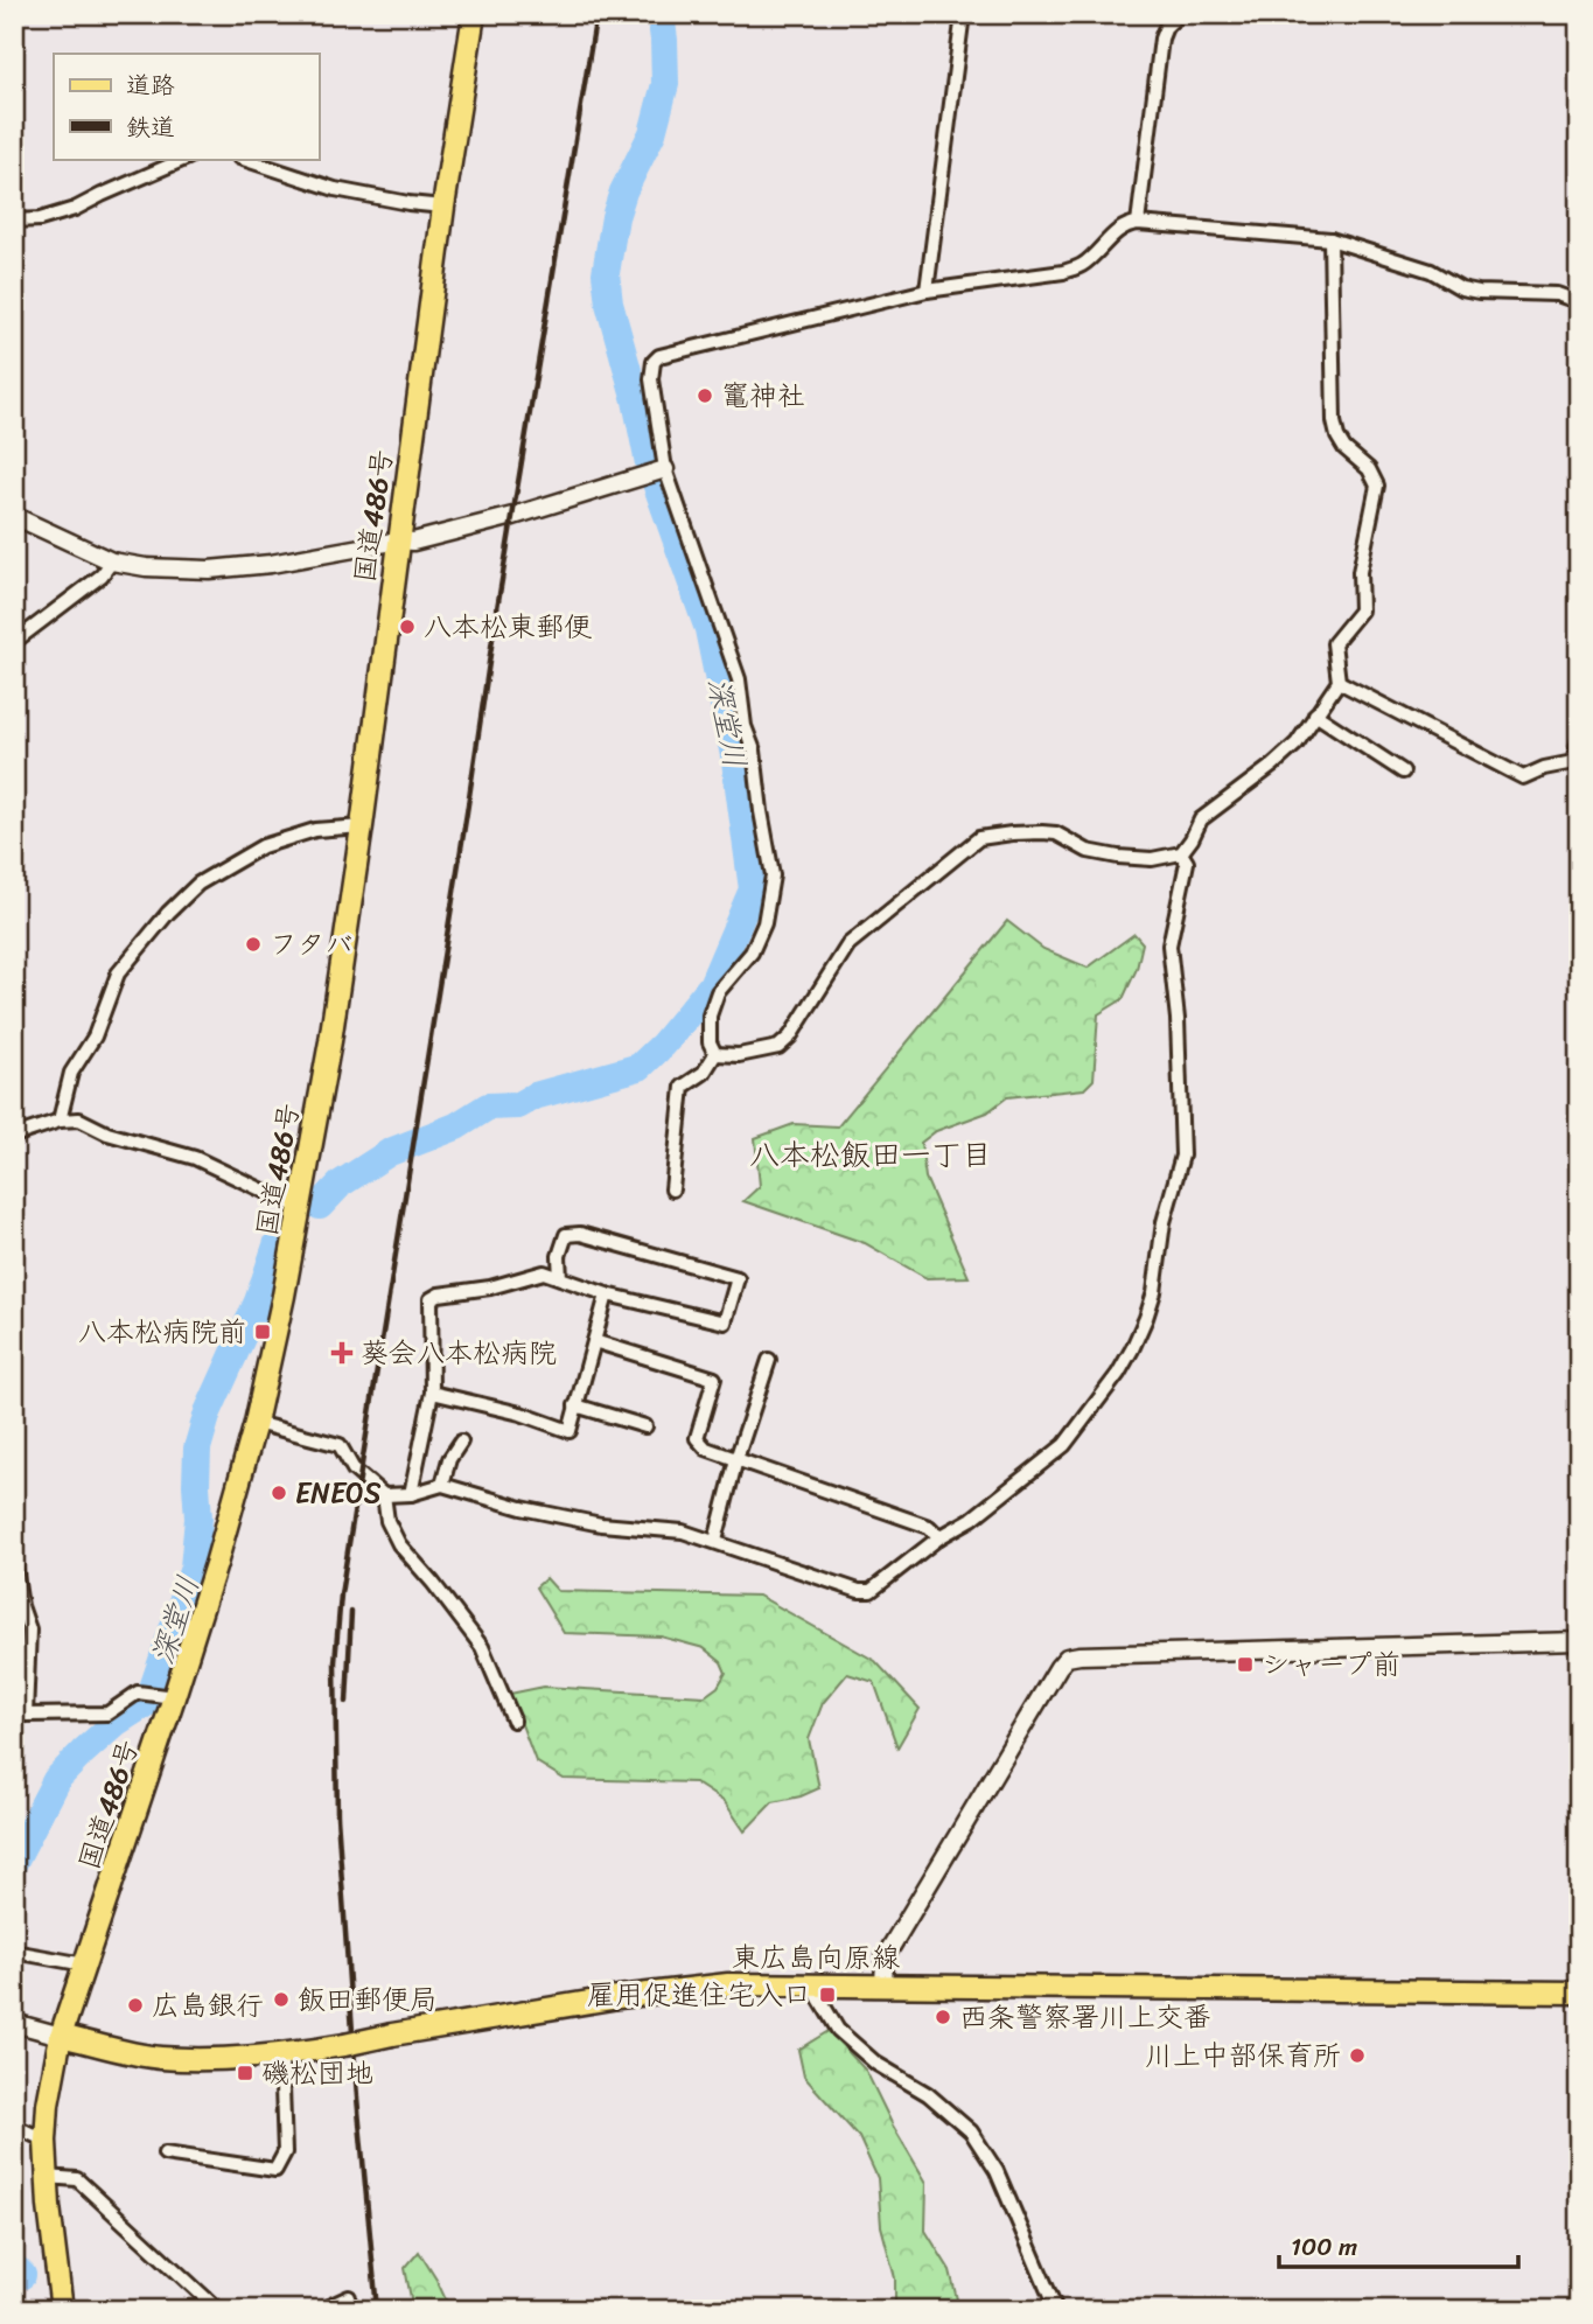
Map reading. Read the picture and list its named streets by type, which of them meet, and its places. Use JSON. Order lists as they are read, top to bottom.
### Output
{
  "streets": {
    "main road": ["国道486号", "東広島向原線"]
  },
  "crossings": [
    ["国道486号", "東広島向原線"]
  ],
  "districts": ["八本松飯田一丁目"],
  "water": ["深堂川"],
  "places": {
    "other": [
      "竃神社",
      "八本松東郵便",
      "フタバ",
      "ENEOS",
      "飯田郵便局",
      "広島銀行",
      "西条警察署川上交番",
      "川上中部保育所"
    ],
    "transit": [
      "八本松病院前",
      "シャープ前",
      "雇用促進住宅入口",
      "磯松団地"
    ],
    "health": ["葵会八本松病院"]
  },
  "legend": ["道路", "鉄道"],
  "scale_bar": "100 m"
}
